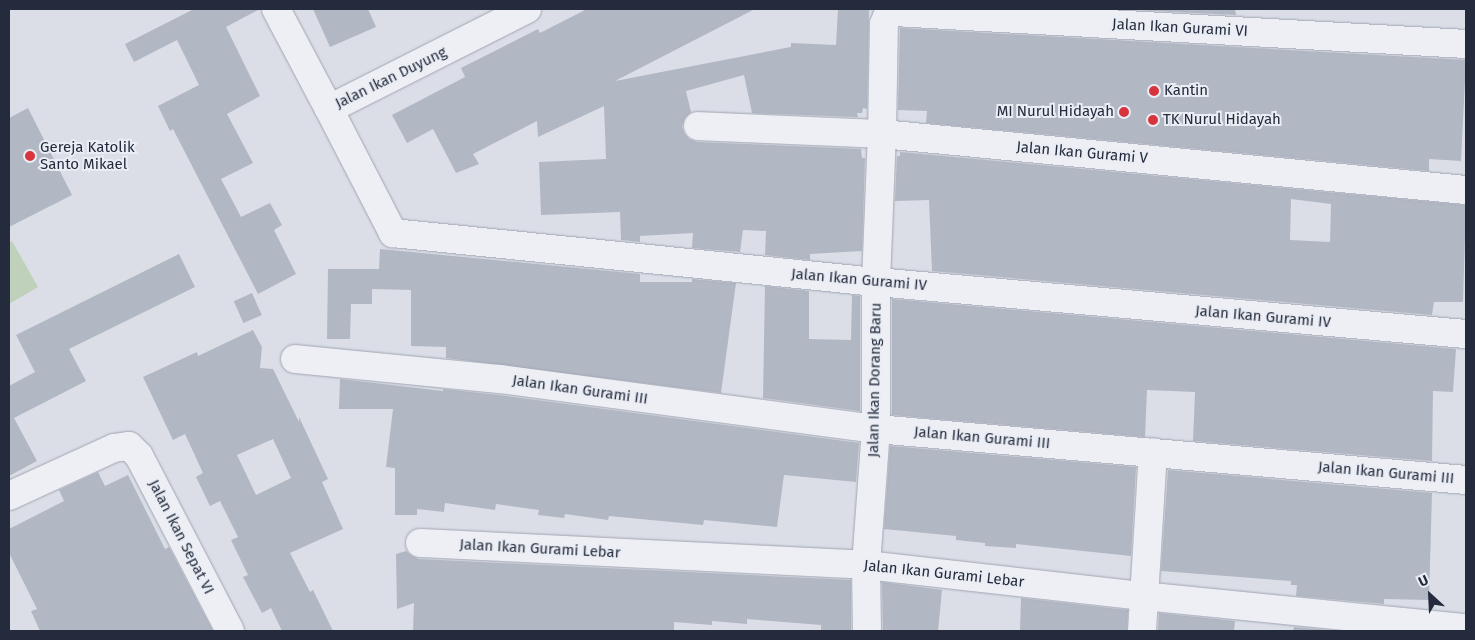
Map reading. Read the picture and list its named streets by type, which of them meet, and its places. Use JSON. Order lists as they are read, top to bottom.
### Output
{
  "streets": {
    "street": [
      "Jalan Ikan Gurami VI",
      "Jalan Ikan Duyung",
      "Jalan Ikan Gurami V",
      "Jalan Ikan Gurami IV",
      "Jalan Ikan Dorang Baru",
      "Jalan Ikan Gurami III",
      "Jalan Ikan Sepat VI",
      "Jalan Ikan Gurami Lebar"
    ]
  },
  "crossings": [
    ["Jalan Ikan Gurami VI", "Jalan Ikan Dorang Baru"],
    ["Jalan Ikan Duyung", "Jalan Ikan Gurami IV"],
    ["Jalan Ikan Gurami V", "Jalan Ikan Dorang Baru"],
    ["Jalan Ikan Gurami IV", "Jalan Ikan Dorang Baru"],
    ["Jalan Ikan Dorang Baru", "Jalan Ikan Gurami III"],
    ["Jalan Ikan Dorang Baru", "Jalan Ikan Gurami Lebar"]
  ],
  "places": [
    "Kantin",
    "MI Nurul Hidayah",
    "TK Nurul Hidayah",
    "Gereja Katolik Santo Mikael"
  ],
  "north": "top left"
}
